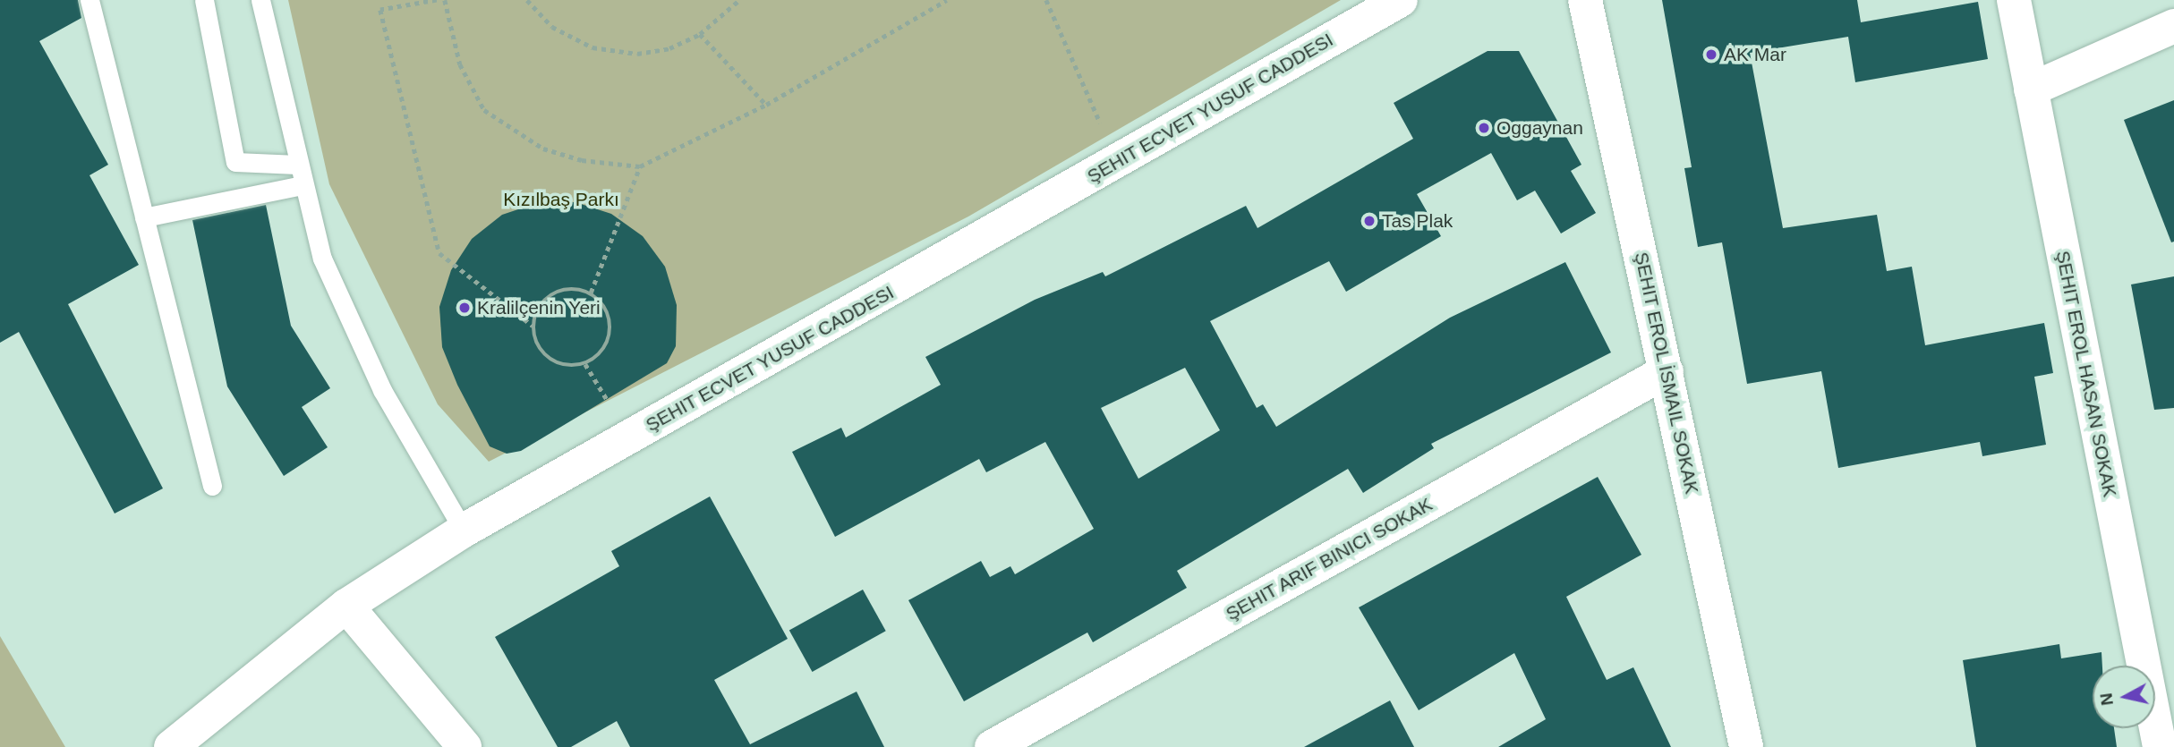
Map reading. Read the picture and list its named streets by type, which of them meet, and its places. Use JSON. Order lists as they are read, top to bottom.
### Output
{
  "streets": {
    "street": [
      "ŞEHIT ECVET YUSUF CADDESI",
      "ŞEHIT EROL İSMAIL SOKAK",
      "ŞEHIT EROL HASAN SOKAK",
      "ŞEHIT ARIF BINICI SOKAK"
    ]
  },
  "crossings": [
    ["ŞEHIT EROL İSMAIL SOKAK", "ŞEHIT ARIF BINICI SOKAK"]
  ],
  "parks": ["Kızılbaş Parkı"],
  "places": [
    "AK Mar",
    "Oggaynan",
    "Tas Plak",
    "Kralilçenin Yeri"
  ],
  "north": "left"
}
